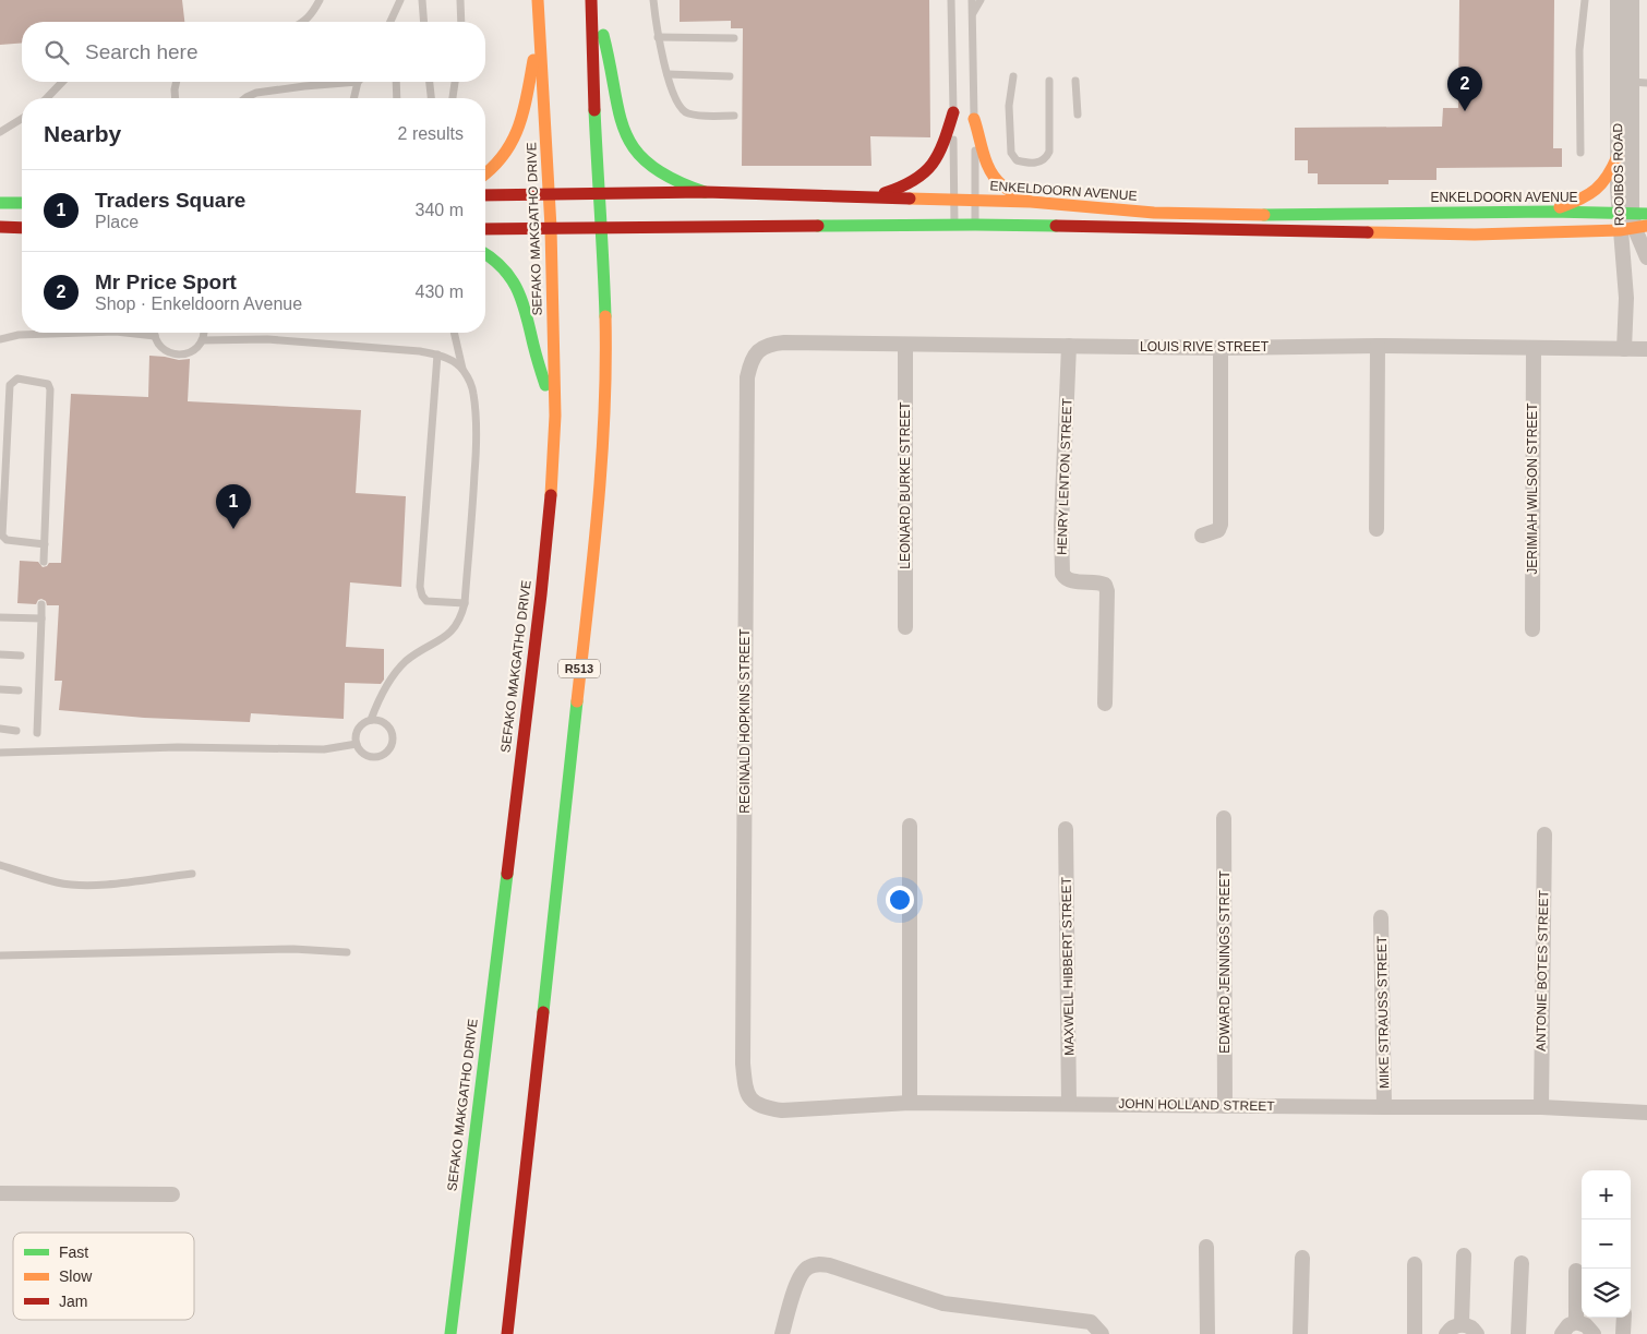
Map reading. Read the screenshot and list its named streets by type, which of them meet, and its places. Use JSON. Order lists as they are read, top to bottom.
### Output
{
  "streets": {
    "main road": ["ENKELDOORN AVENUE", "SEFAKO MAKGATHO DRIVE", "R513"],
    "street": [
      "ROOIBOS ROAD",
      "LOUIS RIVE STREET",
      "HENRY LENTON STREET",
      "LEONARD BURKE STREET",
      "JERIMIAH WILSON STREET",
      "REGINALD HOPKINS STREET",
      "EDWARD JENNINGS STREET",
      "MAXWELL HIBBERT STREET",
      "ANTONIE BOTES STREET",
      "MIKE STRAUSS STREET",
      "JOHN HOLLAND STREET"
    ]
  },
  "crossings": [
    ["ROOIBOS ROAD", "ENKELDOORN AVENUE"],
    ["ROOIBOS ROAD", "LOUIS RIVE STREET"],
    ["ENKELDOORN AVENUE", "SEFAKO MAKGATHO DRIVE"],
    ["ENKELDOORN AVENUE", "R513"],
    ["LOUIS RIVE STREET", "HENRY LENTON STREET"],
    ["LOUIS RIVE STREET", "LEONARD BURKE STREET"],
    ["LOUIS RIVE STREET", "JERIMIAH WILSON STREET"],
    ["LOUIS RIVE STREET", "REGINALD HOPKINS STREET"],
    ["REGINALD HOPKINS STREET", "JOHN HOLLAND STREET"],
    ["EDWARD JENNINGS STREET", "JOHN HOLLAND STREET"],
    ["MAXWELL HIBBERT STREET", "JOHN HOLLAND STREET"],
    ["ANTONIE BOTES STREET", "JOHN HOLLAND STREET"],
    ["MIKE STRAUSS STREET", "JOHN HOLLAND STREET"]
  ],
  "legend": ["Fast", "Slow", "Jam"],
  "page": {
    "search": "Search here",
    "pins": ["2", "1"],
    "heading": ["Nearby", "2 results"],
    "list": [
      {
        "mark": "1",
        "name": "Traders Square",
        "note": "Place",
        "value": "340 m"
      },
      {
        "mark": "2",
        "name": "Mr Price Sport",
        "note": "Shop · Enkeldoorn Avenue",
        "value": "430 m"
      }
    ],
    "map_buttons": ["+", "−"]
  }
}
